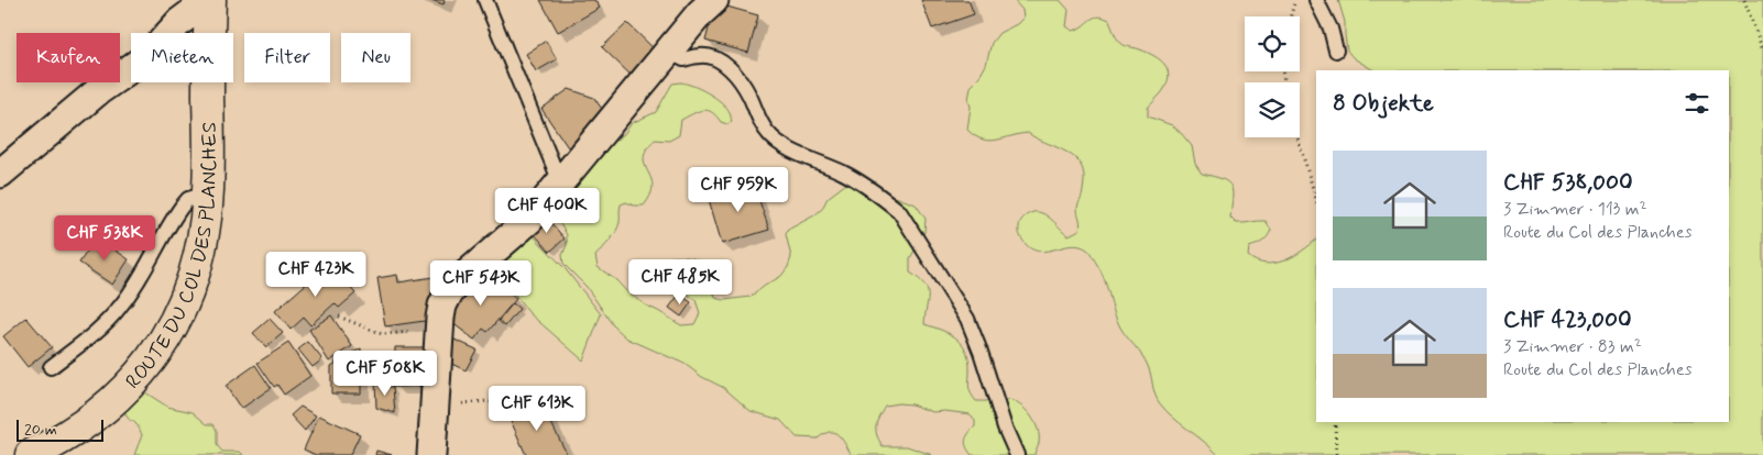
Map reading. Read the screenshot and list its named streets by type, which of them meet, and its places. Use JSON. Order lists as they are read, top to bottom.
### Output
{
  "streets": {
    "street": ["ROUTE DU COL DES PLANCHES"]
  },
  "scale_bar": "20 m",
  "page": {
    "chip": [
      "Kaufen",
      "Mieten",
      "Filter",
      "Neu"
    ],
    "heading": "8 Objekte",
    "list": [
      {
        "name": "CHF 538,000",
        "note": "3 Zimmer · 113 m² · Route du Col des Planches"
      },
      {
        "name": "CHF 423,000",
        "note": "3 Zimmer · 83 m² · Route du Col des Planches"
      }
    ],
    "price": [
      "CHF 959K",
      "CHF 400K",
      "CHF 538K",
      "CHF 423K",
      "CHF 485K",
      "CHF 543K",
      "CHF 508K",
      "CHF 613K"
    ],
    "scale": "20 m"
  }
}
